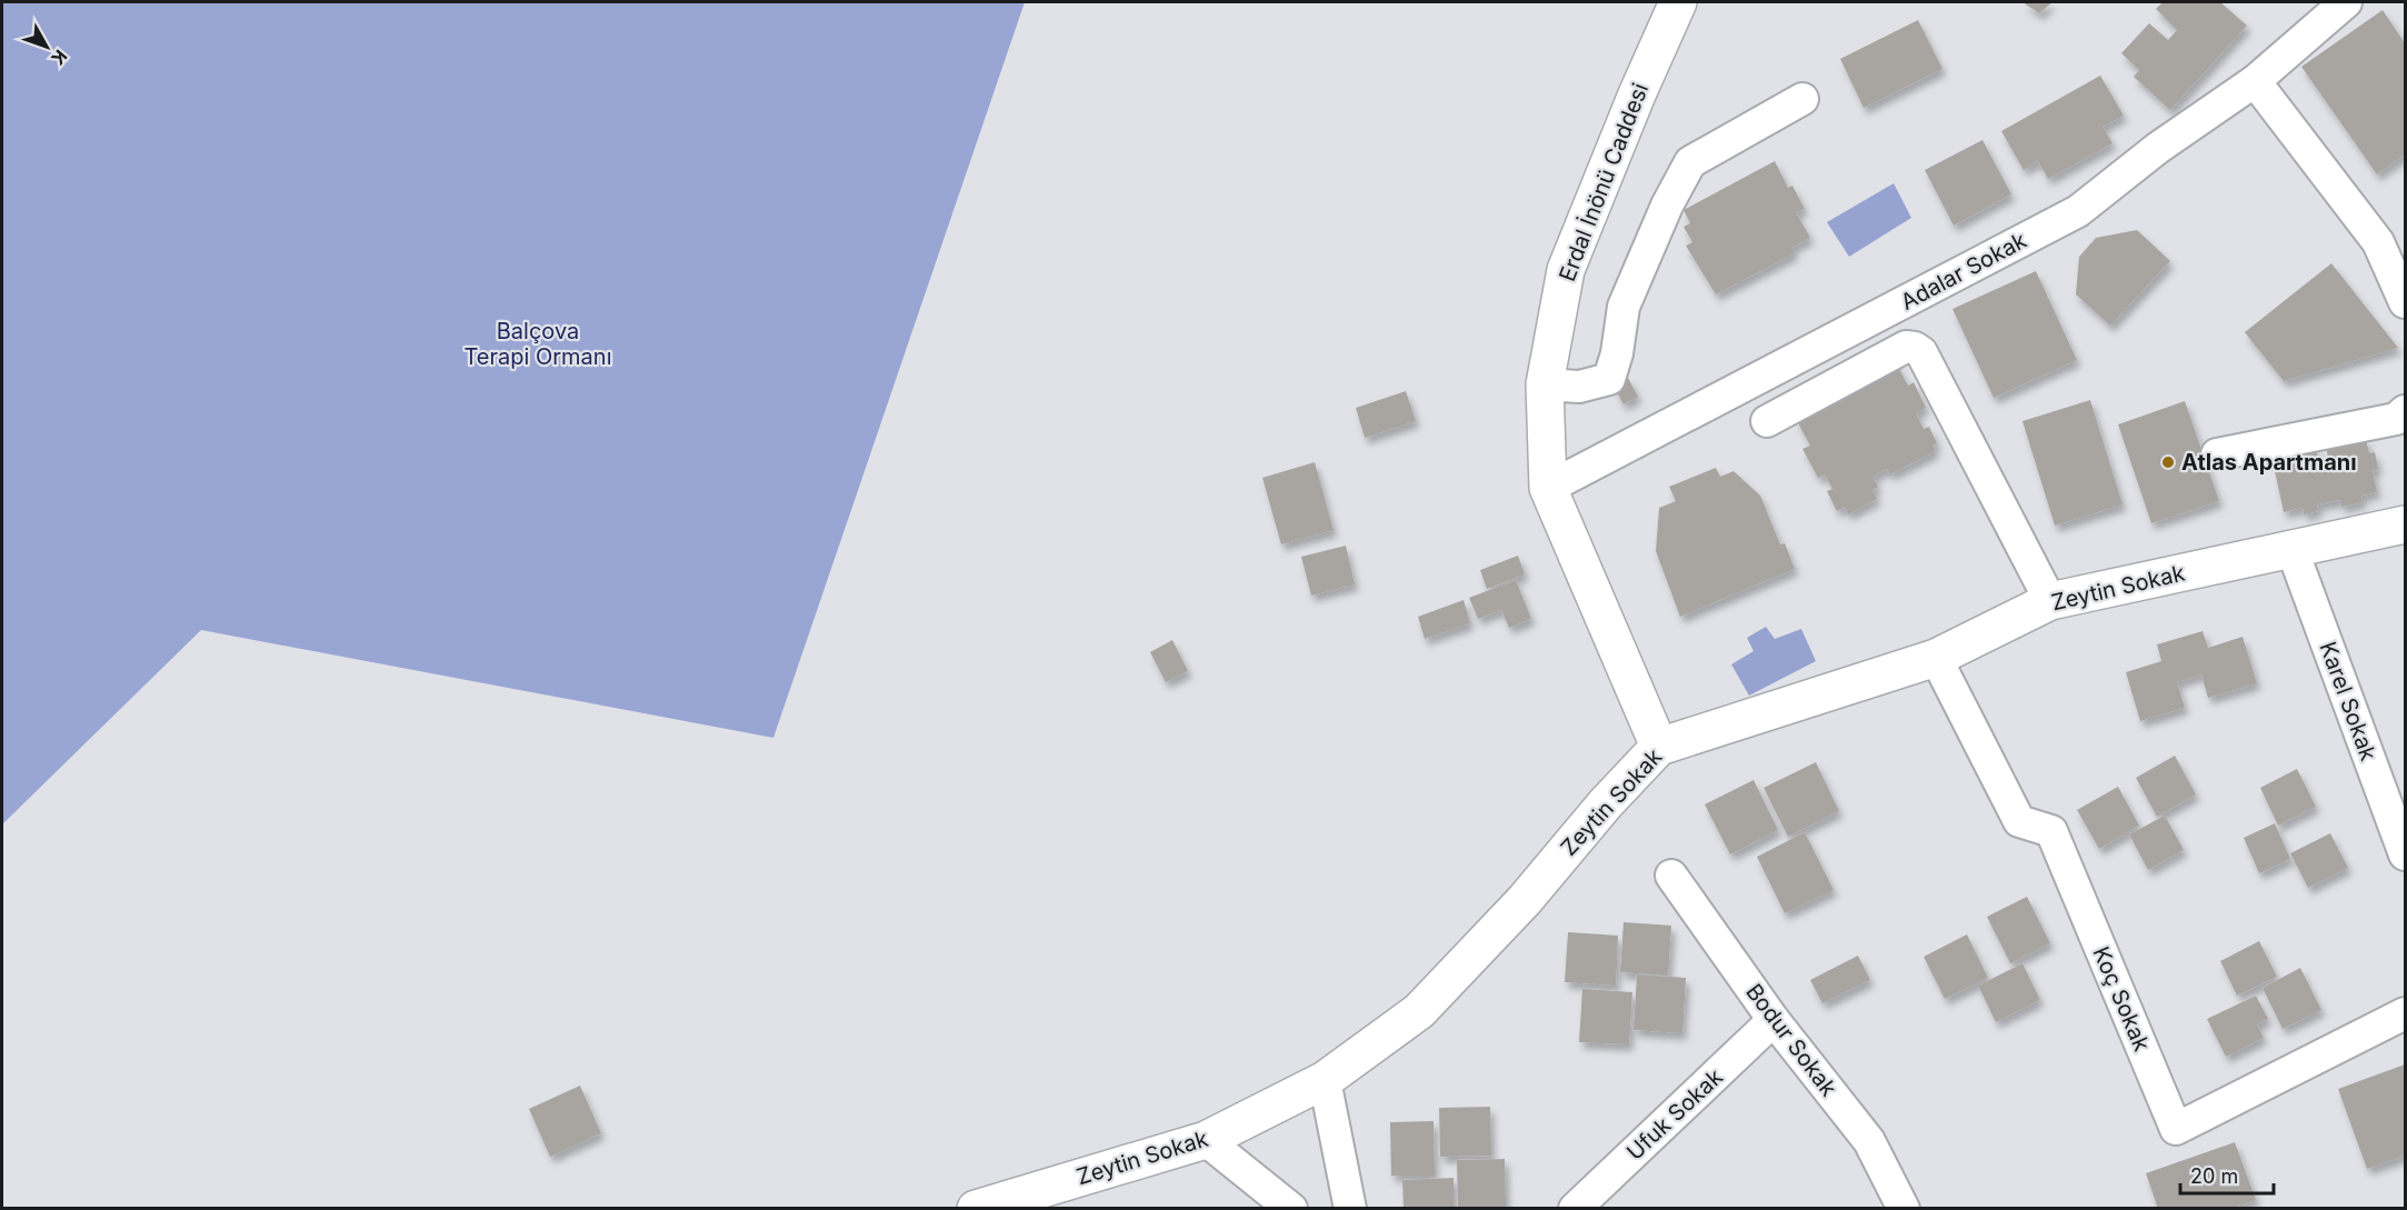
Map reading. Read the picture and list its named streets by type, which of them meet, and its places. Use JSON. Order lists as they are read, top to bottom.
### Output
{
  "streets": {
    "street": [
      "Erdal İnönü Caddesi",
      "Adalar Sokak",
      "Zeytin Sokak",
      "Karel Sokak",
      "Koç Sokak",
      "Bodur Sokak",
      "Ufuk Sokak"
    ]
  },
  "crossings": [
    ["Erdal İnönü Caddesi", "Adalar Sokak"],
    ["Erdal İnönü Caddesi", "Zeytin Sokak"],
    ["Zeytin Sokak", "Karel Sokak"],
    ["Zeytin Sokak", "Koç Sokak"],
    ["Bodur Sokak", "Ufuk Sokak"]
  ],
  "parks": ["Balçova Terapi Ormanı"],
  "places": ["Atlas Apartmanı"],
  "scale_bar": "20 m",
  "north": "bottom right"
}
